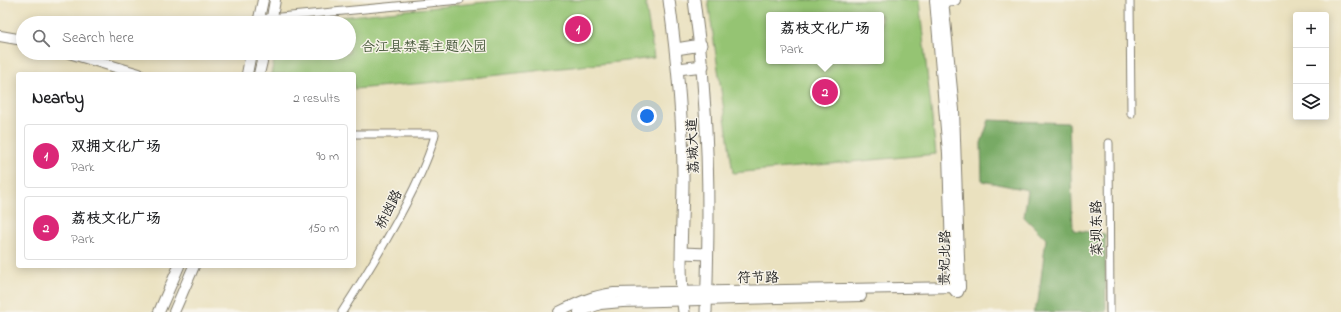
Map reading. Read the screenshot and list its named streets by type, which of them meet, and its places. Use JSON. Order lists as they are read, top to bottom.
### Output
{
  "streets": {
    "main road": ["荔城大道", "贵妃北路", "符节路"],
    "street": ["桥凼路", "菜坝东路"]
  },
  "crossings": [
    ["荔城大道", "符节路"],
    ["贵妃北路", "符节路"]
  ],
  "parks": ["合江县禁毒主题公园"],
  "page": {
    "map_buttons": ["+", "−"],
    "popup": ["荔枝文化广场", "Park"],
    "pins": ["1", "2"],
    "search": "Search here",
    "heading": ["Nearby", "2 results"],
    "list": [
      {
        "mark": "1",
        "name": "双拥文化广场",
        "note": "Park",
        "value": "90 m"
      },
      {
        "mark": "2",
        "name": "荔枝文化广场",
        "note": "Park",
        "value": "150 m"
      }
    ]
  }
}
